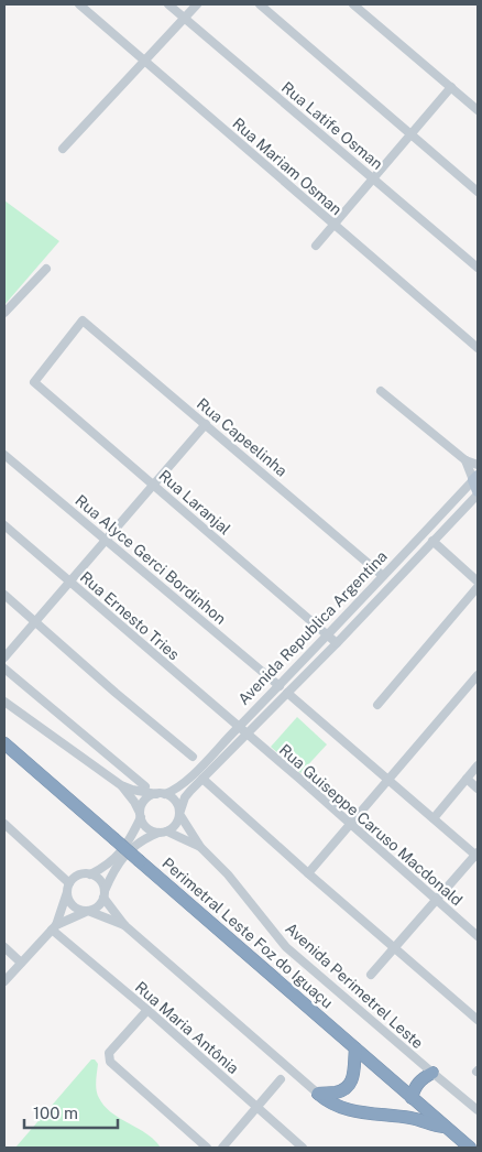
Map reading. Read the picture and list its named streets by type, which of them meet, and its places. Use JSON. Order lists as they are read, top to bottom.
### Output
{
  "streets": {
    "highway": ["Perimetral Leste Foz do Iguaçu"],
    "street": [
      "Rua Latife Osman",
      "Rua Mariam Osman",
      "Rua Capeelinha",
      "Rua Laranjal",
      "Rua Alyce Gerci Bordinhon",
      "Rua Ernesto Tries",
      "Avenida Republica Argentina",
      "Rua Guiseppe Caruso Macdonald",
      "Avenida Perimetrel Leste",
      "Rua Maria Antônia"
    ]
  },
  "crossings": [
    ["Rua Capeelinha", "Rua Laranjal"],
    ["Rua Capeelinha", "Avenida Republica Argentina"],
    ["Rua Laranjal", "Avenida Republica Argentina"],
    ["Rua Alyce Gerci Bordinhon", "Avenida Republica Argentina"],
    ["Rua Ernesto Tries", "Avenida Republica Argentina"],
    ["Rua Ernesto Tries", "Rua Guiseppe Caruso Macdonald"],
    ["Avenida Republica Argentina", "Rua Guiseppe Caruso Macdonald"],
    ["Avenida Republica Argentina", "Avenida Perimetrel Leste"]
  ],
  "scale_bar": "100 m"
}
